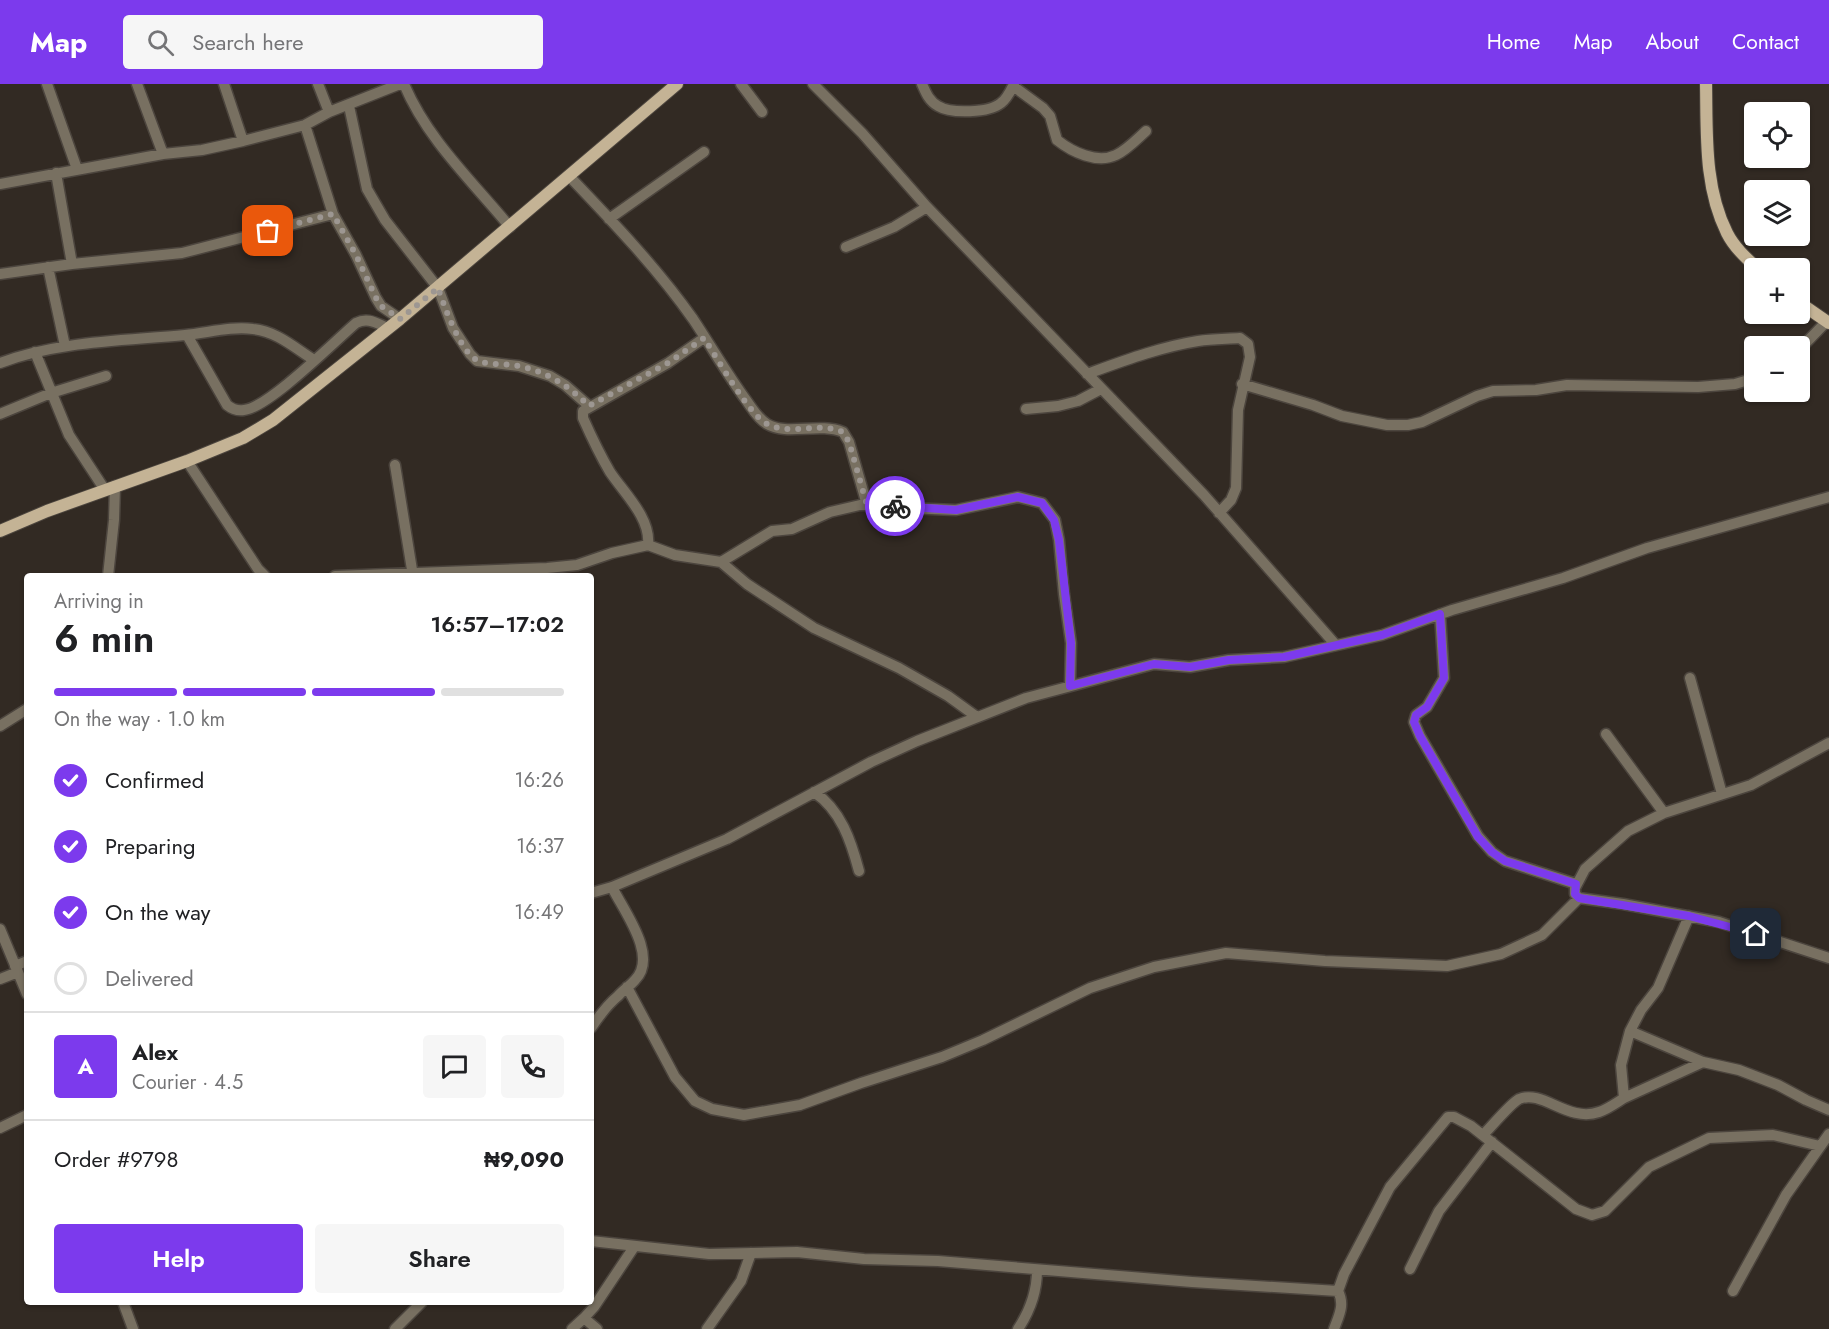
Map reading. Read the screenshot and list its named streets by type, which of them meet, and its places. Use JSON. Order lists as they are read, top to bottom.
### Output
{
  "page": {
    "header": "Map",
    "search": "Search here",
    "nav": [
      "Home",
      "Map",
      "About",
      "Contact"
    ],
    "map_buttons": ["+", "−"],
    "heading": ["6 min", "Arriving in", "16:57–17:02"],
    "panel": [
      "Alex",
      "Courier · 4.5",
      "Order #9798",
      "₦9,090"
    ],
    "bar": "On the way · 1.0 km",
    "list": [
      ["Confirmed", "16:26"],
      ["Preparing", "16:37"],
      ["On the way", "16:49"],
      "Delivered"
    ],
    "round": "A",
    "buttons": ["Help", "Share"]
  }
}
